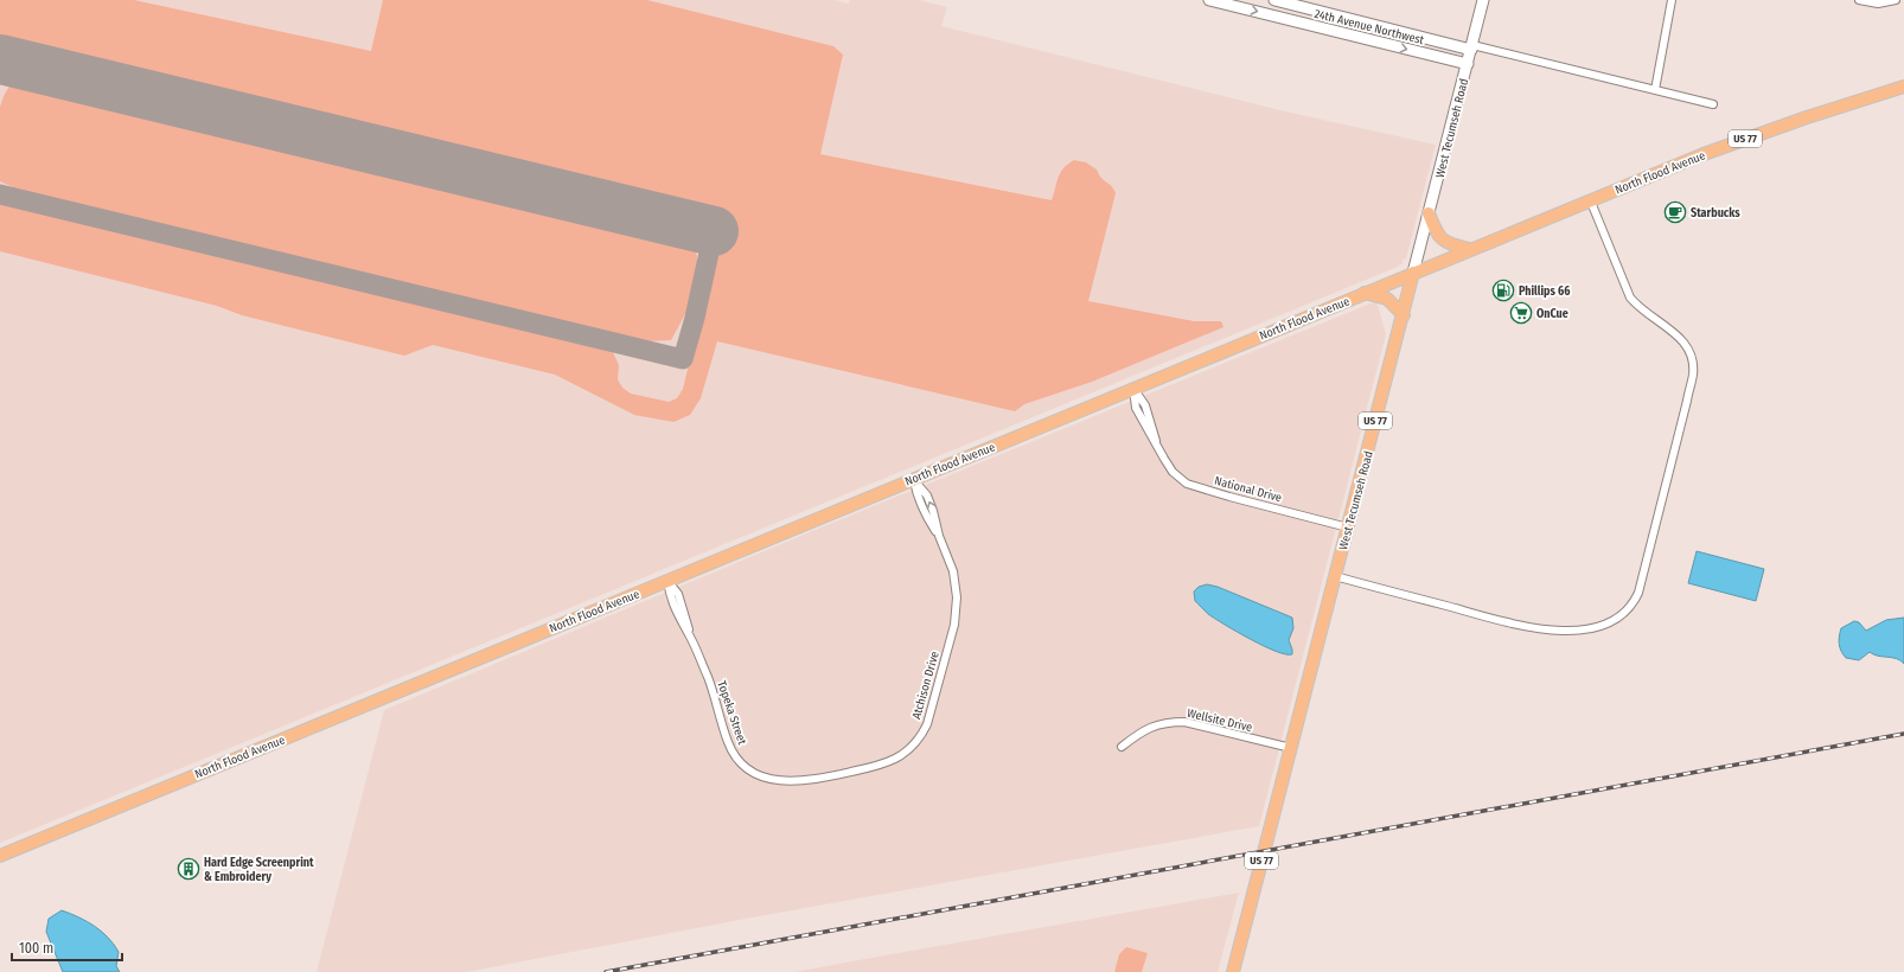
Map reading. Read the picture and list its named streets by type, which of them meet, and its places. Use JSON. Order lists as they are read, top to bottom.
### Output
{
  "streets": {
    "main road": [
      "24th Avenue Northwest",
      "West Tecumseh Road",
      "US 77",
      "North Flood Avenue"
    ],
    "street": [
      "National Drive",
      "Atchison Drive",
      "Topeka Street",
      "Wellsite Drive"
    ]
  },
  "crossings": [
    ["24th Avenue Northwest", "West Tecumseh Road"],
    ["West Tecumseh Road", "North Flood Avenue"],
    ["West Tecumseh Road", "National Drive"],
    ["West Tecumseh Road", "Wellsite Drive"],
    ["North Flood Avenue", "National Drive"],
    ["North Flood Avenue", "Atchison Drive"],
    ["North Flood Avenue", "Topeka Street"],
    ["Atchison Drive", "Topeka Street"]
  ],
  "places": {
    "cafe": ["Starbucks"],
    "fuel station": ["Phillips 66"],
    "supermarket": ["OnCue"],
    "building": ["Hard Edge Screenprint & Embroidery"]
  },
  "scale_bar": "100 m"
}
